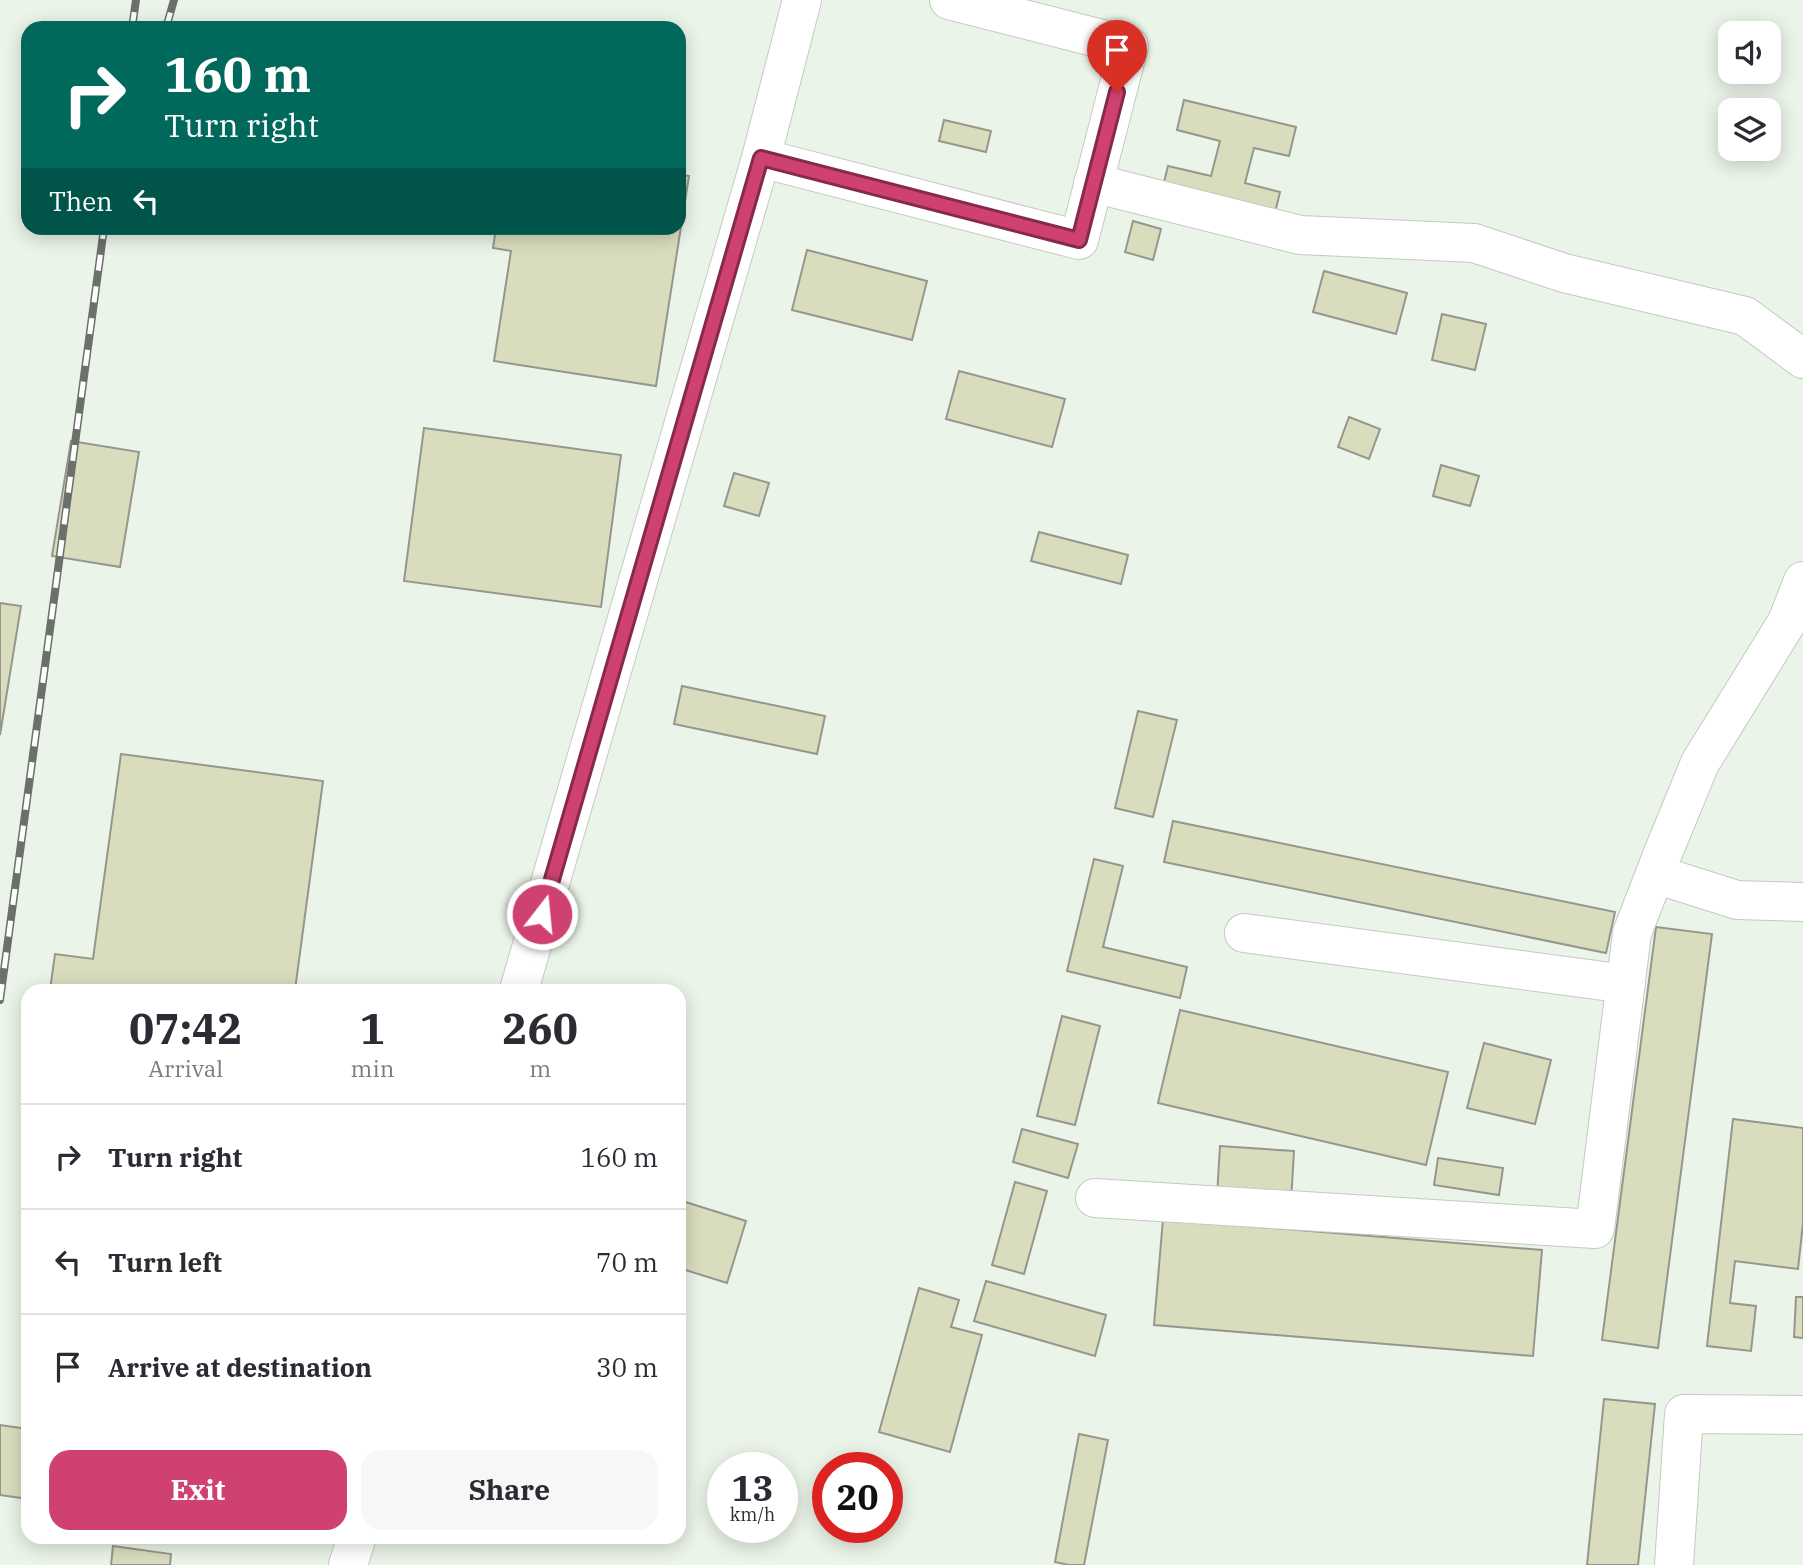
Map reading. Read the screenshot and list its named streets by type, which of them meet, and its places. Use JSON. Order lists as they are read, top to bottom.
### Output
{
  "page": {
    "turn": ["160 m", "Turn right"],
    "then": "Then",
    "eta": [
      "07:42",
      "Arrival",
      "1",
      "min",
      "260",
      "m"
    ],
    "list": [
      {
        "name": "Turn right",
        "value": "160 m"
      },
      {
        "name": "Turn left",
        "value": "70 m"
      },
      {
        "name": "Arrive at destination",
        "value": "30 m"
      }
    ],
    "buttons": ["Exit", "Share"],
    "speed": "13 km/h",
    "limit": "20"
  }
}
